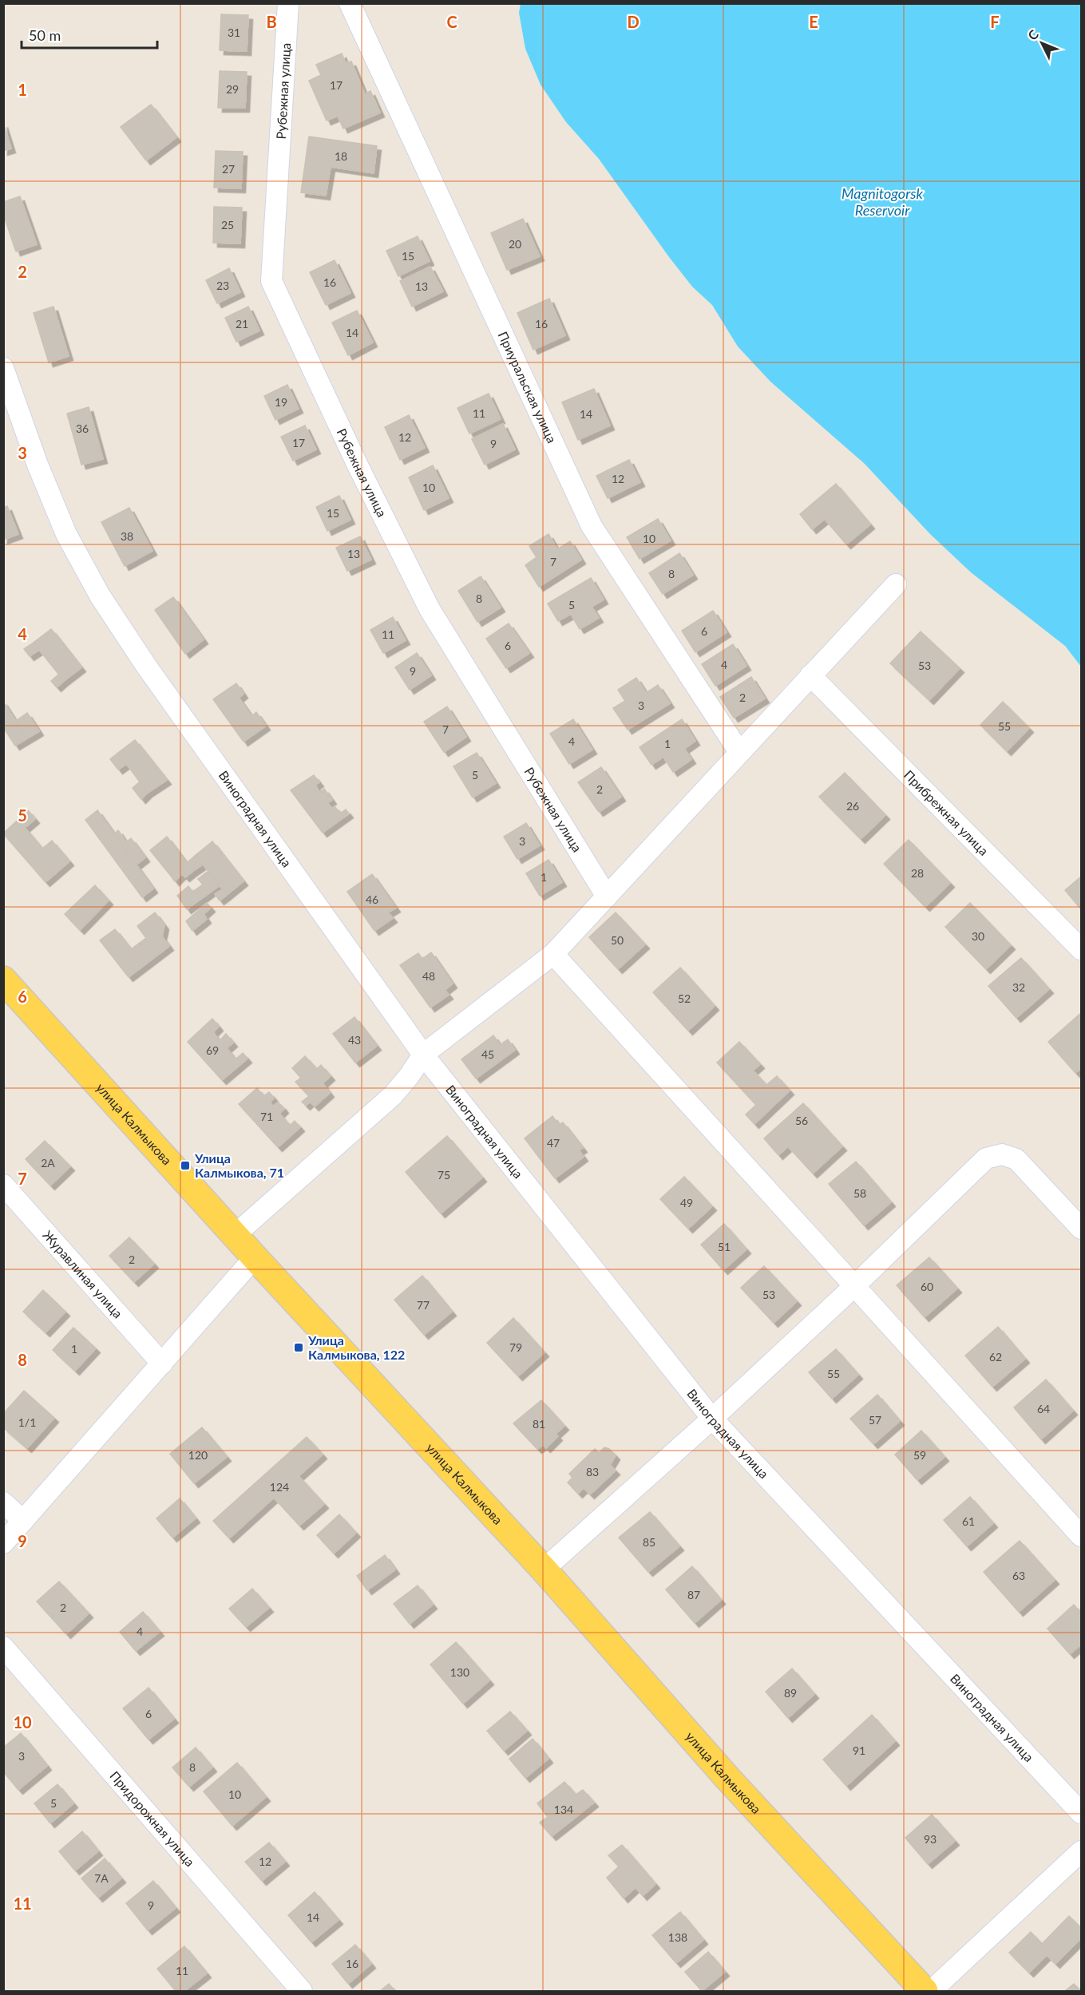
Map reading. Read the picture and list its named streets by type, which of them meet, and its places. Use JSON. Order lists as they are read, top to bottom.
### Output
{
  "streets": {
    "main road": ["улица Калмыкова"],
    "street": [
      "Рубежная улица",
      "Приуральская улица",
      "Прибрежная улица",
      "Виноградная улица",
      "Журавлиная улица",
      "Придорожная улица"
    ]
  },
  "water": ["Magnitogorsk Reservoir"],
  "places": {
    "transit": ["Улица Калмыкова, 71", "Улица Калмыкова, 122"]
  },
  "house_numbers": [
    "31",
    "17",
    "29",
    "18",
    "27",
    "25",
    "20",
    "15",
    "16",
    "23",
    "13",
    "21",
    "16",
    "14",
    "19",
    "11",
    "14",
    "36",
    "12",
    "17",
    "9",
    "12",
    "10",
    "15",
    "38",
    "10",
    "13",
    "7",
    "8",
    "8",
    "5",
    "6",
    "11",
    "6",
    "4",
    "53",
    "9",
    "2",
    "3",
    "55",
    "7",
    "4",
    "1",
    "5",
    "2",
    "26",
    "3",
    "28",
    "1",
    "46",
    "30",
    "50",
    "48",
    "32",
    "52",
    "43",
    "69",
    "45",
    "71",
    "56",
    "47",
    "2А",
    "75",
    "58",
    "49",
    "51",
    "2",
    "60",
    "53",
    "77",
    "79",
    "1",
    "62",
    "55",
    "64",
    "57",
    "1/1",
    "81",
    "120",
    "59",
    "83",
    "124",
    "61",
    "85",
    "63",
    "87",
    "2",
    "4",
    "130",
    "89",
    "6",
    "91",
    "3",
    "8",
    "10",
    "5",
    "134",
    "93",
    "12",
    "7А",
    "9",
    "14",
    "138",
    "16",
    "11"
  ],
  "scale_bar": "50 m",
  "north": "top left",
  "grid": {
    "columns": [
      "B",
      "C",
      "D",
      "E",
      "F"
    ],
    "rows": [
      "1",
      "2",
      "3",
      "4",
      "5",
      "6",
      "7",
      "8",
      "9",
      "10",
      "11"
    ]
  }
}
